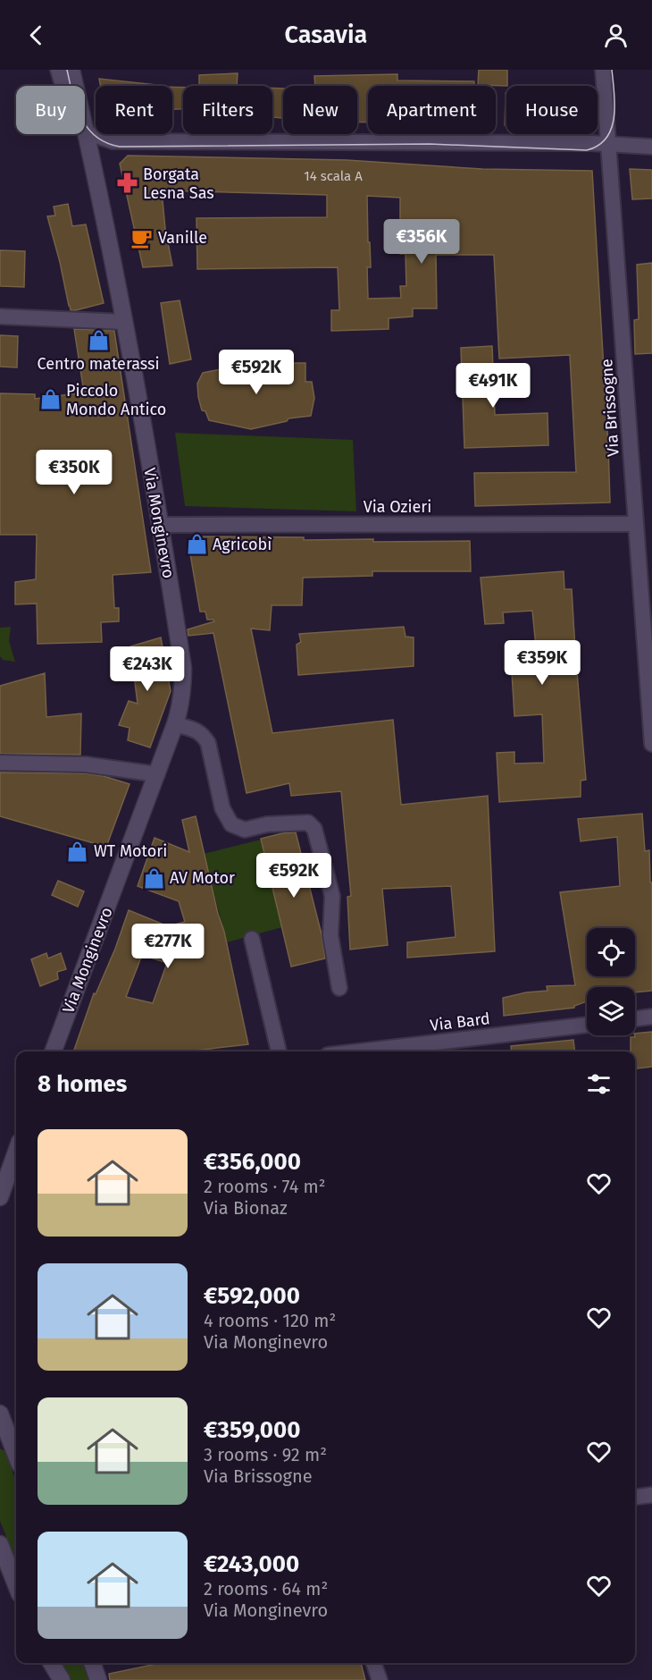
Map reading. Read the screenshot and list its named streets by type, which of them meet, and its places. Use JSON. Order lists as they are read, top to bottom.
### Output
{
  "streets": {
    "street": [
      "Via Brissogne",
      "Via Ozieri",
      "Via Monginevro",
      "Via Bard"
    ]
  },
  "crossings": [
    ["Via Brissogne", "Via Ozieri"],
    ["Via Ozieri", "Via Monginevro"]
  ],
  "places": {
    "pharmacy": ["Borgata Lesna Sas"],
    "cafe": ["Vanille"],
    "shop": [
      "Centro materassi",
      "Piccolo Mondo Antico",
      "Agricobì",
      "WT Motori",
      "AV Motor"
    ]
  },
  "house_numbers": ["14 scala A"],
  "page": {
    "header": "Casavia",
    "chip": [
      "Buy",
      "Rent",
      "Filters",
      "New",
      "Apartment",
      "House"
    ],
    "price": [
      "€356K",
      "€592K",
      "€491K",
      "€350K",
      "€359K",
      "€243K",
      "€592K",
      "€277K"
    ],
    "heading": "8 homes",
    "list": [
      {
        "name": "€356,000",
        "note": "2 rooms · 74 m² · Via Bionaz"
      },
      {
        "name": "€592,000",
        "note": "4 rooms · 120 m² · Via Monginevro"
      },
      {
        "name": "€359,000",
        "note": "3 rooms · 92 m² · Via Brissogne"
      },
      {
        "name": "€243,000",
        "note": "2 rooms · 64 m² · Via Monginevro"
      }
    ]
  }
}
